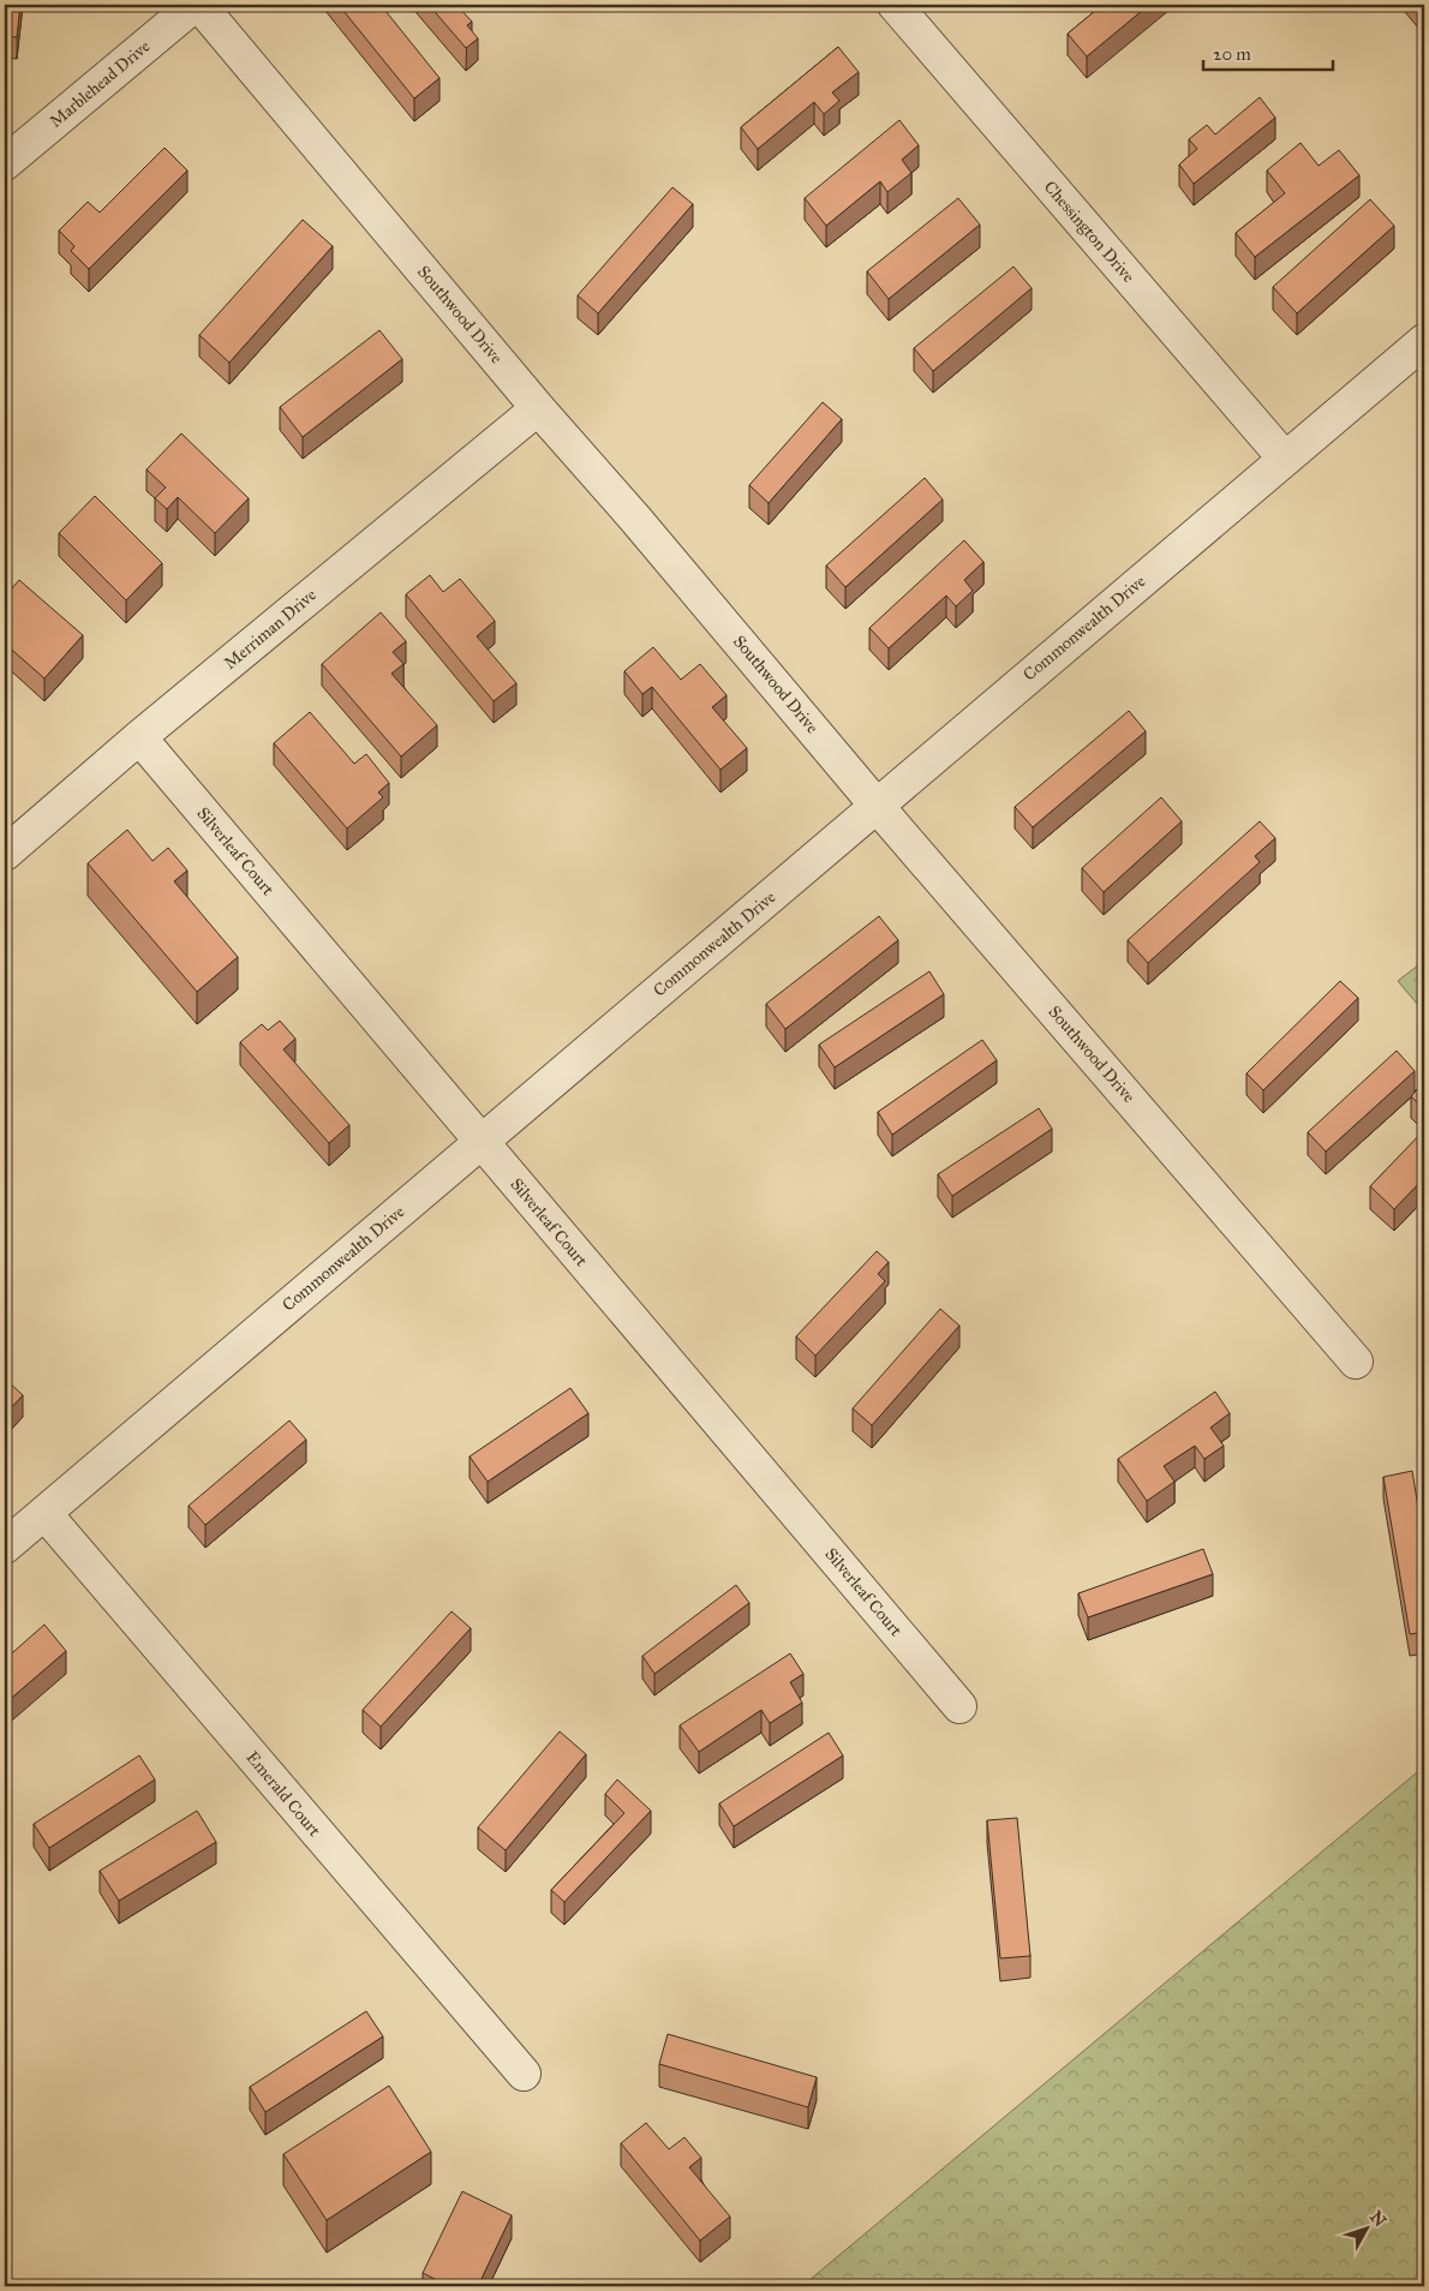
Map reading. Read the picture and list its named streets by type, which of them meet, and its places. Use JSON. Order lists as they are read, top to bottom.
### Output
{
  "streets": {
    "street": [
      "Marblehead Drive",
      "Chessington Drive",
      "Southwood Drive",
      "Commonwealth Drive",
      "Merriman Drive",
      "Silverleaf Court",
      "Emerald Court"
    ]
  },
  "crossings": [
    ["Chessington Drive", "Commonwealth Drive"],
    ["Southwood Drive", "Commonwealth Drive"],
    ["Southwood Drive", "Merriman Drive"],
    ["Commonwealth Drive", "Silverleaf Court"],
    ["Commonwealth Drive", "Emerald Court"],
    ["Merriman Drive", "Silverleaf Court"]
  ],
  "scale_bar": "20 m",
  "north": "top right"
}
